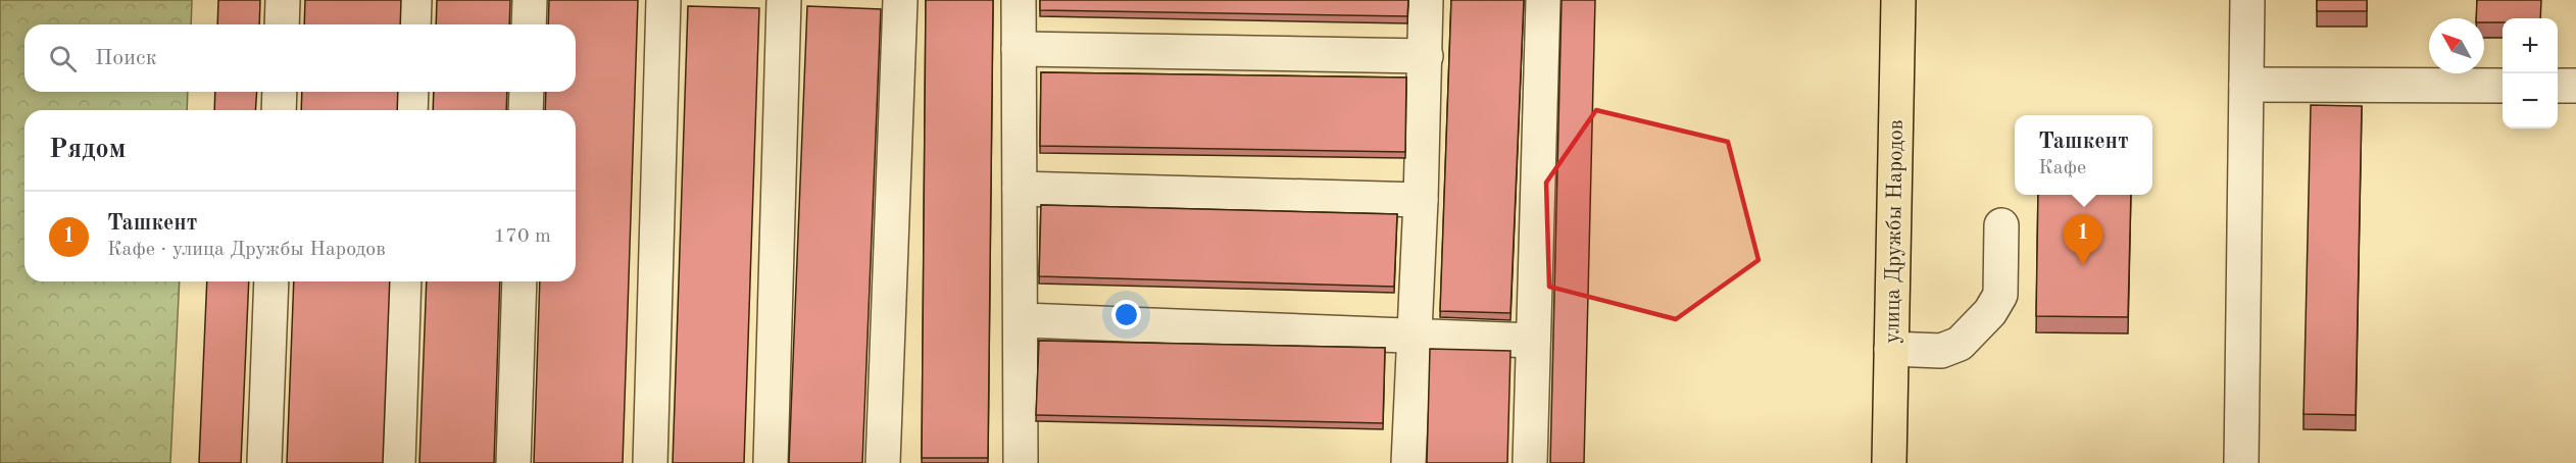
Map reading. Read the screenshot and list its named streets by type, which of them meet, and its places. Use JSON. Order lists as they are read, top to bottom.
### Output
{
  "streets": {
    "main road": ["улица Дружбы Народов"]
  },
  "north": "top left",
  "page": {
    "map_buttons": ["+", "−"],
    "search": "Поиск",
    "heading": "Рядом",
    "popup": ["Ташкент", "Кафе"],
    "list": [
      {
        "mark": "1",
        "name": "Ташкент",
        "note": "Кафе · улица Дружбы Народов",
        "value": "170 m"
      }
    ],
    "pins": "1"
  }
}
